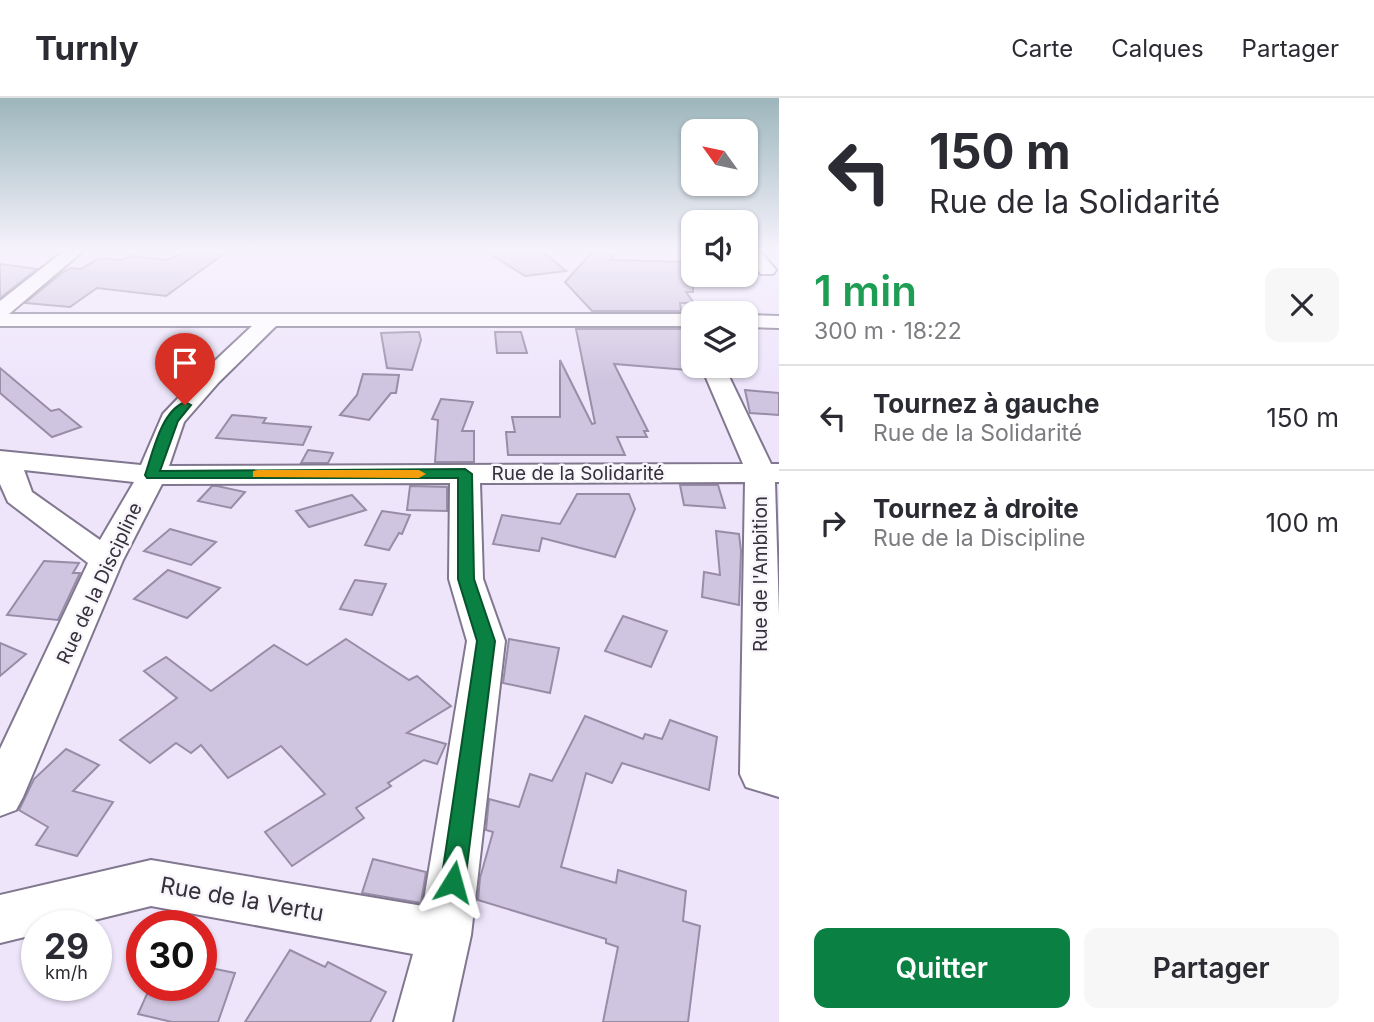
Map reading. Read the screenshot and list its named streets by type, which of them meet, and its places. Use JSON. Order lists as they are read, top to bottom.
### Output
{
  "streets": {
    "street": [
      "Rue de la Solidarité",
      "Rue de l'Ambition",
      "Rue de la Discipline",
      "Rue de la Vertu"
    ]
  },
  "crossings": [
    ["Rue de la Solidarité", "Rue de l'Ambition"],
    ["Rue de la Solidarité", "Rue de la Discipline"]
  ],
  "north": "top left",
  "page": {
    "header": "Turnly",
    "nav": ["Carte", "Calques", "Partager"],
    "turn": ["150 m", "Rue de la Solidarité"],
    "heading": ["1 min", "300 m · 18:22"],
    "list": [
      {
        "name": "Tournez à gauche",
        "note": "Rue de la Solidarité",
        "value": "150 m"
      },
      {
        "name": "Tournez à droite",
        "note": "Rue de la Discipline",
        "value": "100 m"
      }
    ],
    "speed": "29 km/h",
    "limit": "30",
    "buttons": ["Quitter", "Partager"]
  }
}
